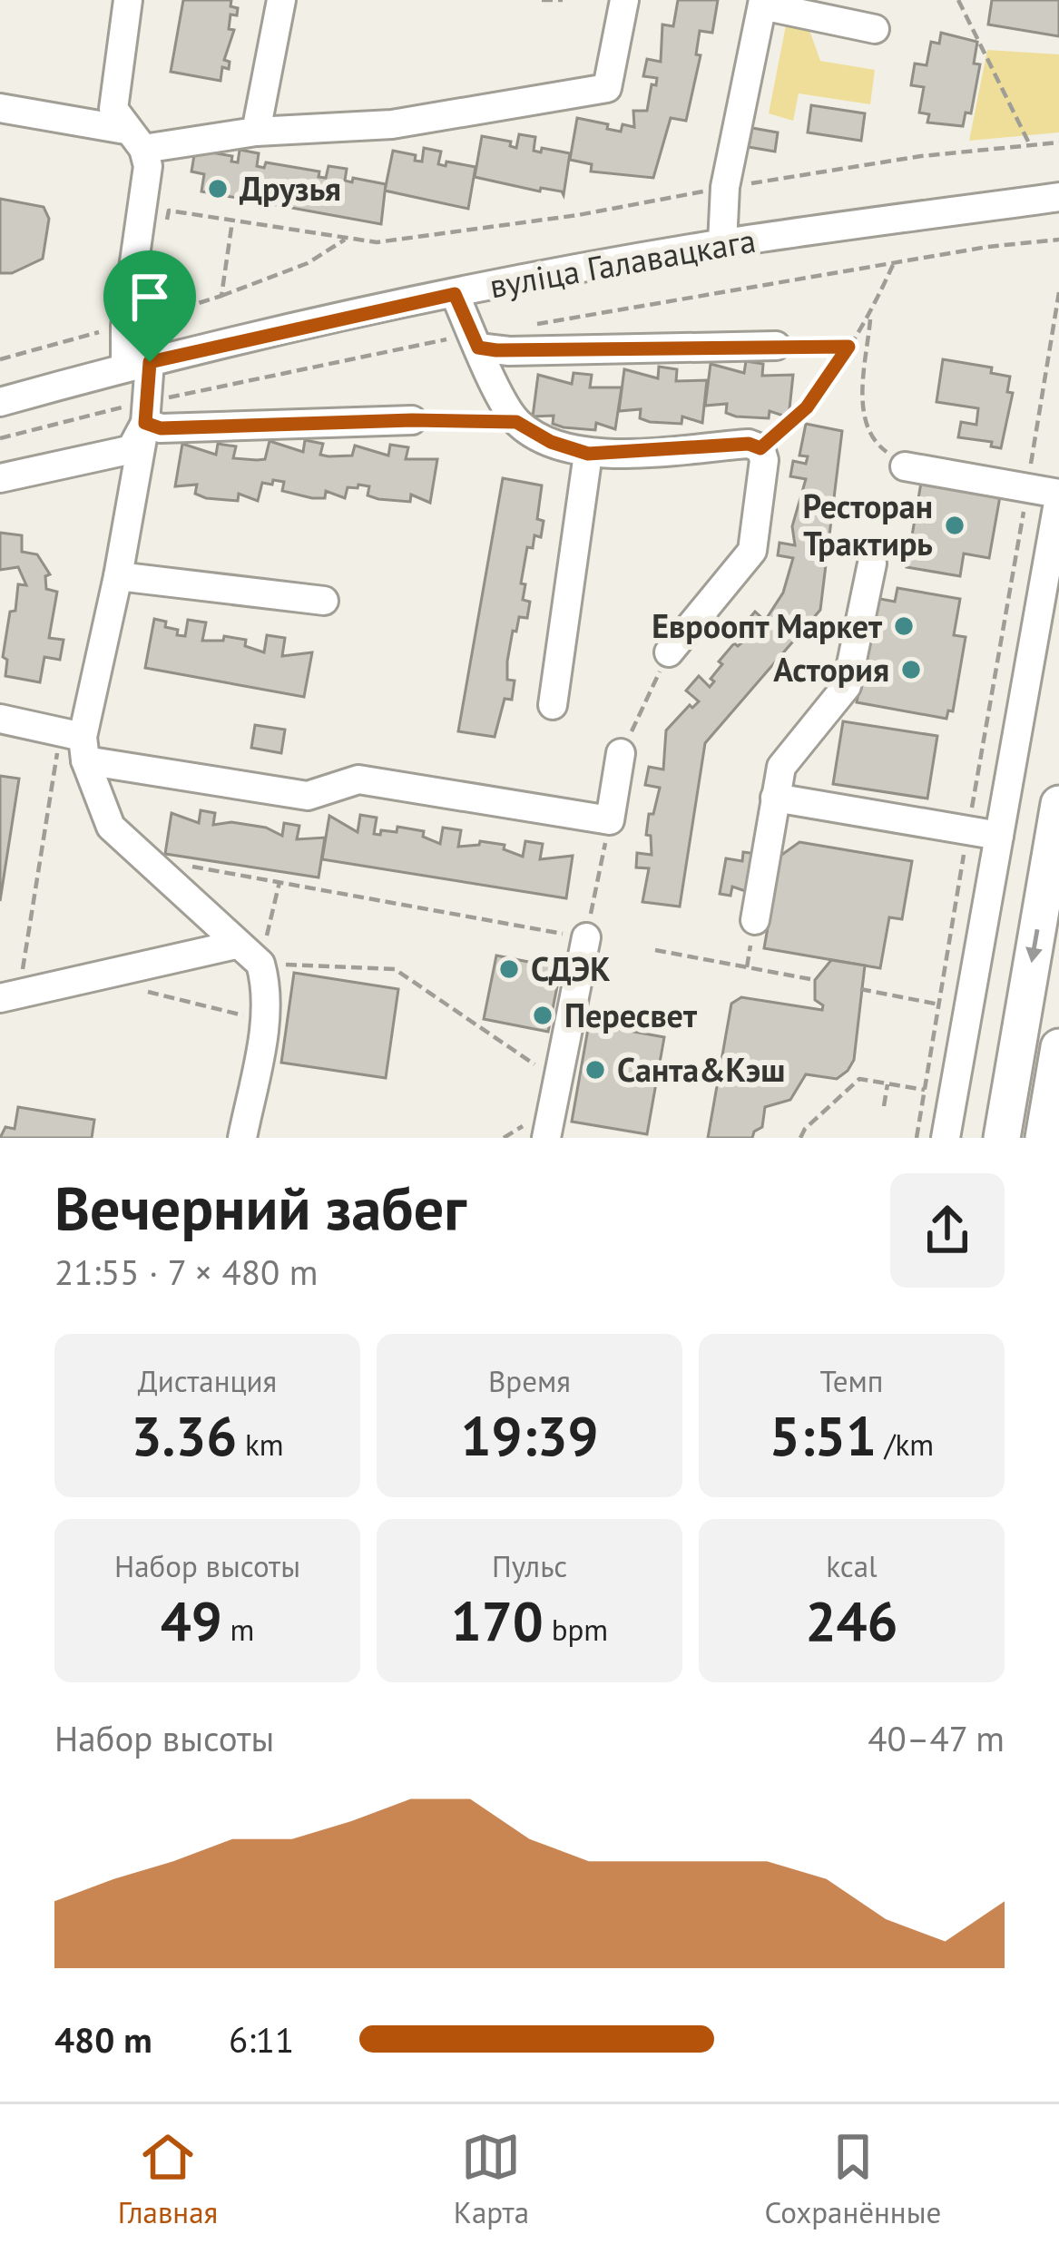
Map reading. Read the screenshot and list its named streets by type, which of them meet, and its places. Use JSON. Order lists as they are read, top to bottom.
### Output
{
  "streets": {
    "street": ["вуліца Галавацкага"]
  },
  "places": [
    "Друзья",
    "Ресторан Трактирь",
    "Евроопт Маркет",
    "Астория",
    "СДЭК",
    "Пересвет",
    "Санта&Кэш"
  ],
  "page": {
    "heading": ["Вечерний забег", "21:55 · 7 × 480 m"],
    "stats": [
      ["Дистанция", "3.36 km"],
      ["Время", "19:39"],
      ["Темп", "5:51 /km"],
      ["Набор высоты", "49 m"],
      ["Пульс", "170 bpm"],
      ["kcal", "246"]
    ],
    "chart": ["Набор высоты", "40–47 m"],
    "list": [
      {
        "name": "480 m",
        "note": "6:11"
      }
    ],
    "tabs": ["Главная", "Карта", "Сохранённые"]
  }
}
